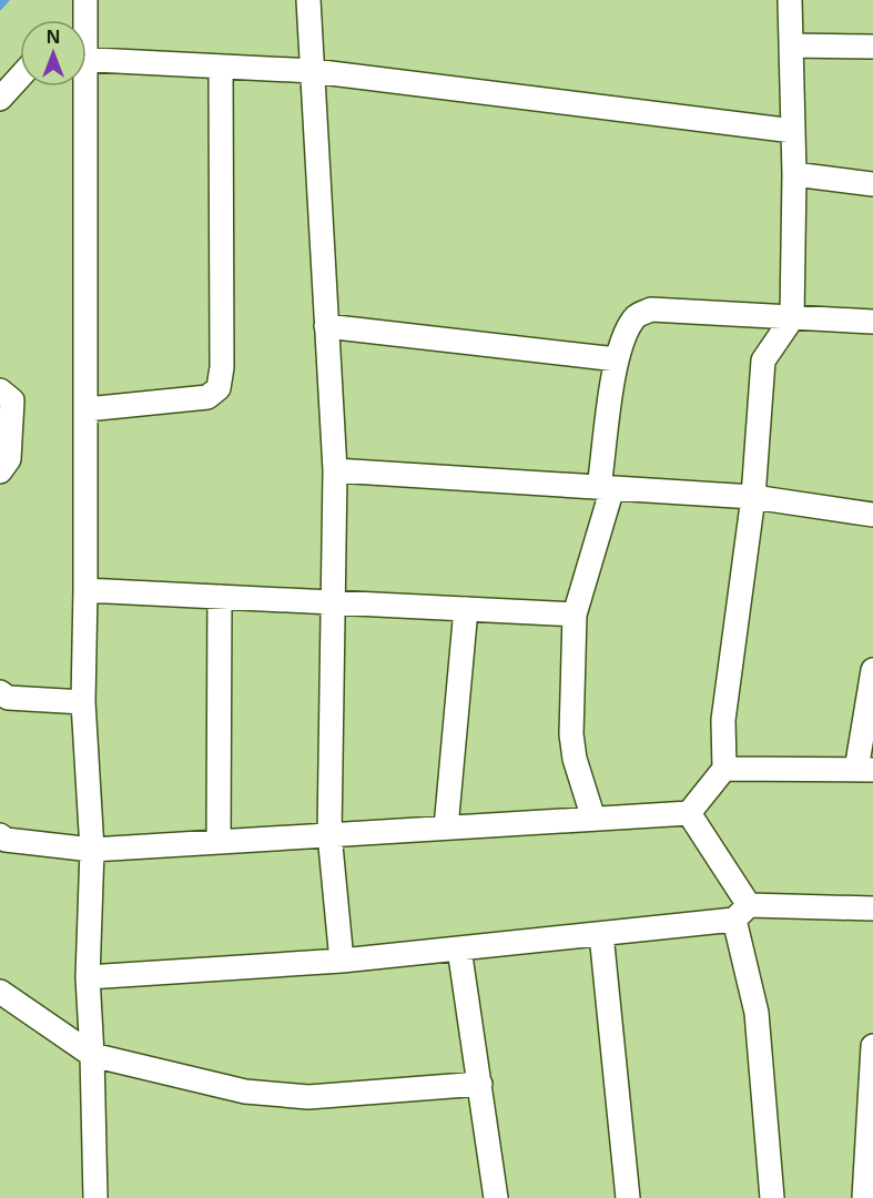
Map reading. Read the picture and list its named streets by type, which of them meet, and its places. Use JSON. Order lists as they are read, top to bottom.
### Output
{
  "north": "top"
}
